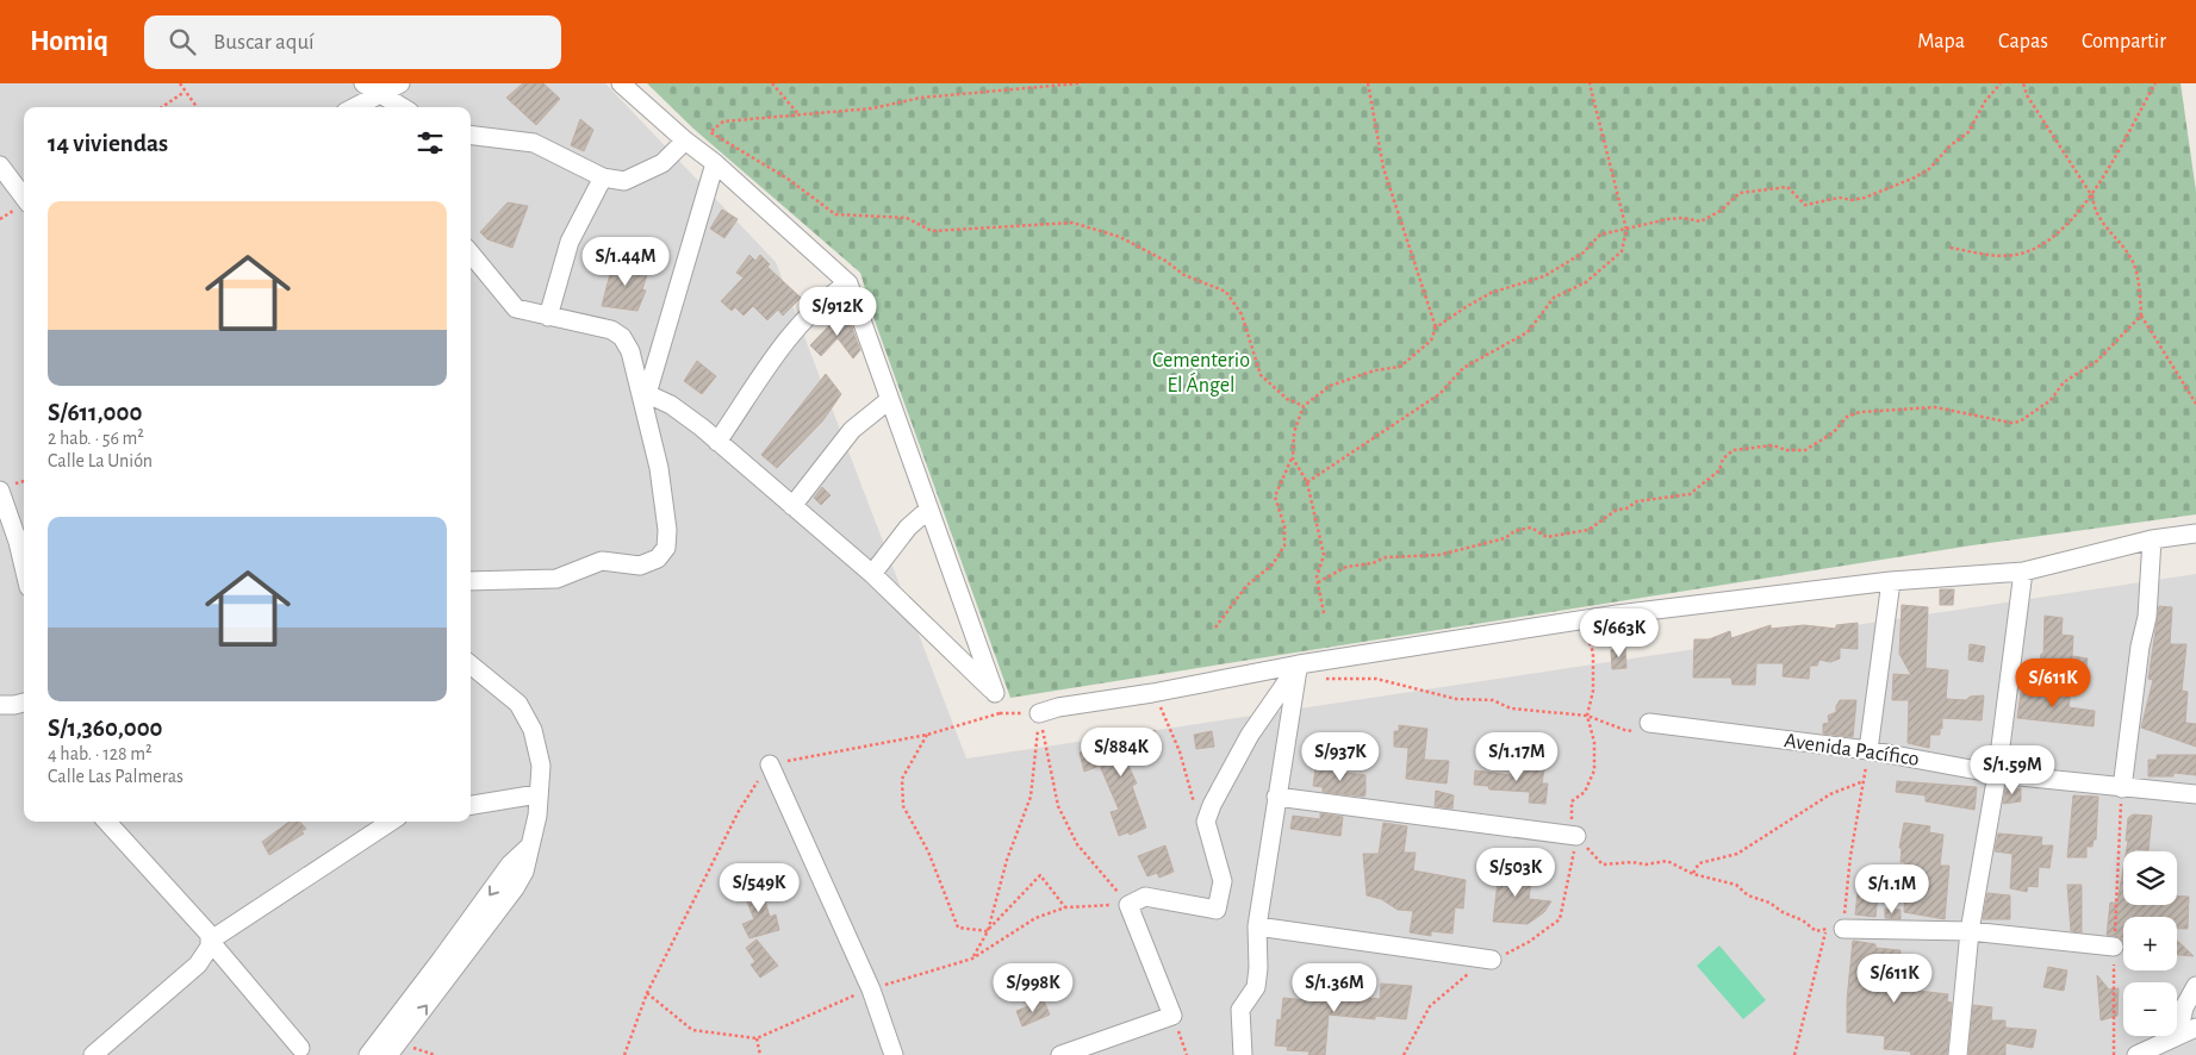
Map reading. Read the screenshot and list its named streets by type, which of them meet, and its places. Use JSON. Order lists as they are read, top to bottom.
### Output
{
  "streets": {
    "street": ["Avenida Pacífico"]
  },
  "parks": ["Cementerio El Ángel"],
  "page": {
    "header": "Homiq",
    "search": "Buscar aquí",
    "nav": ["Mapa", "Capas", "Compartir"],
    "heading": "14 viviendas",
    "list": [
      {
        "name": "S/611,000",
        "note": "2 hab. · 56 m² · Calle La Unión"
      },
      {
        "name": "S/1,360,000",
        "note": "4 hab. · 128 m² · Calle Las Palmeras"
      }
    ],
    "price": [
      "S/1.44M",
      "S/912K",
      "S/663K",
      "S/611K",
      "S/884K",
      "S/937K",
      "S/1.17M",
      "S/1.59M",
      "S/503K",
      "S/549K",
      "S/1.1M",
      "S/611K",
      "S/998K",
      "S/1.36M"
    ],
    "map_buttons": ["+", "−"]
  }
}
